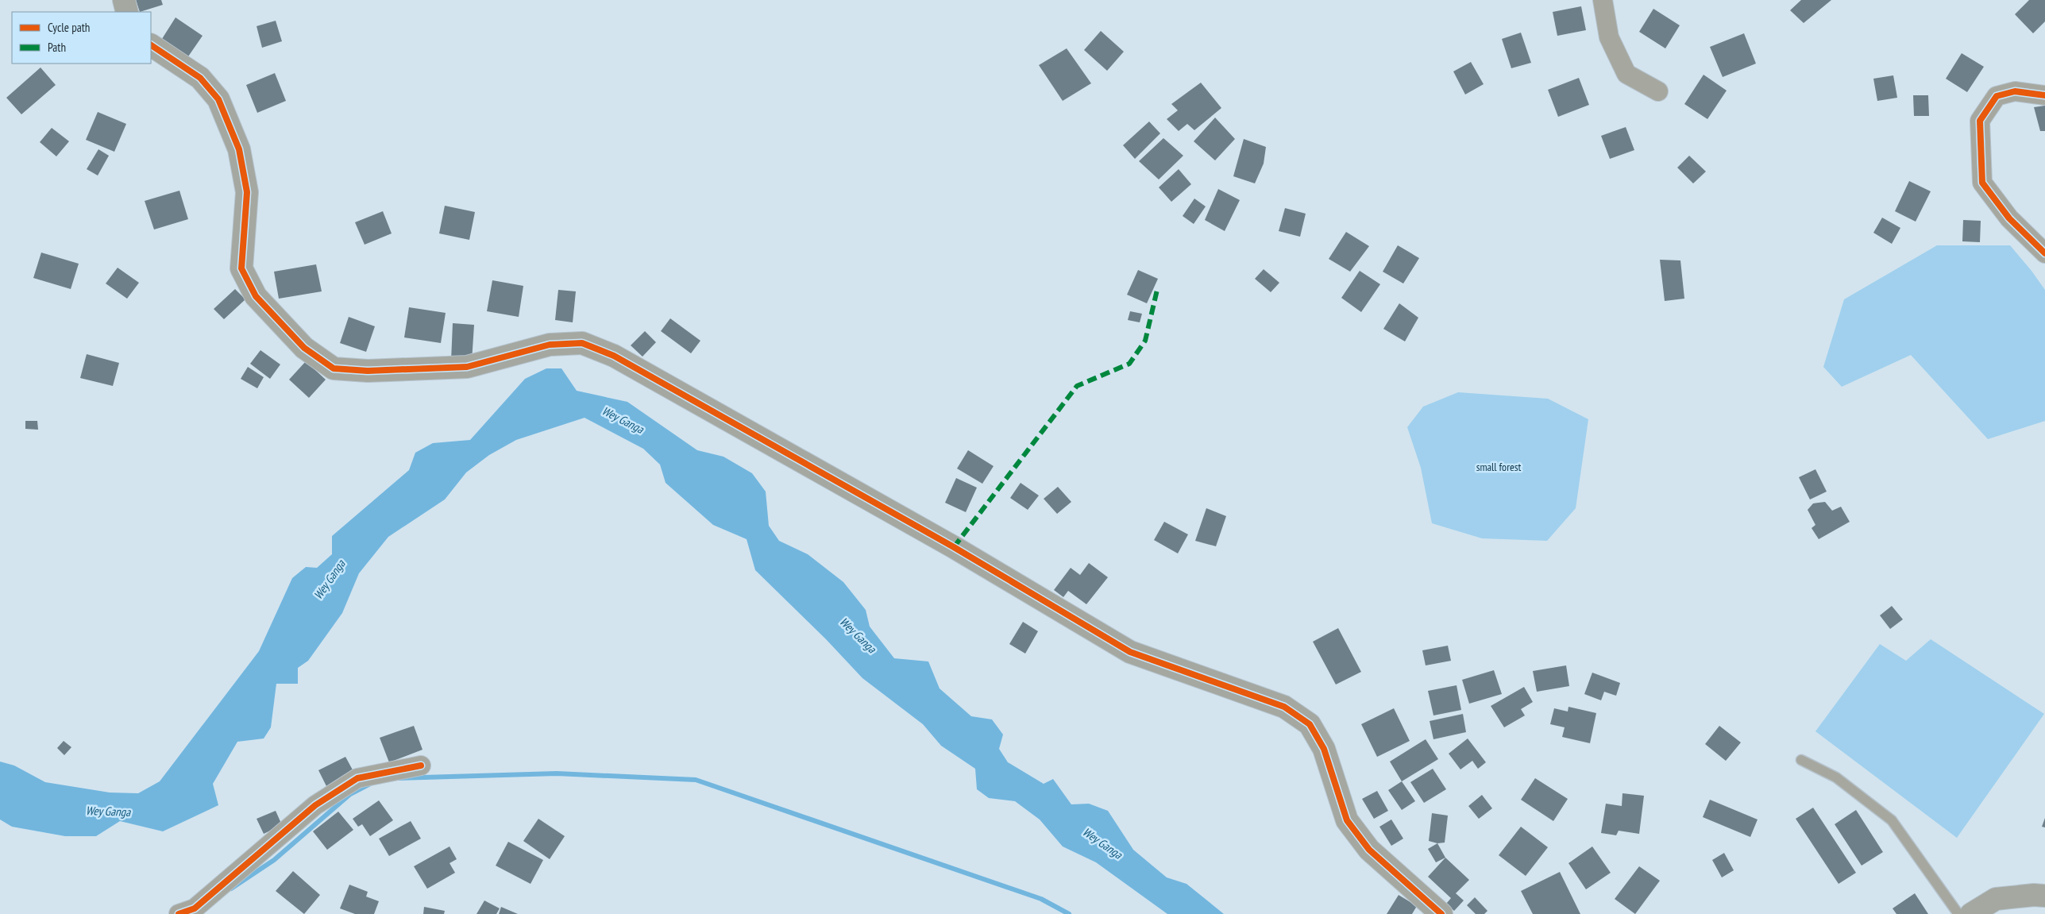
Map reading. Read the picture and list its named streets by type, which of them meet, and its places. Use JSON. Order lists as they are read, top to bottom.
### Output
{
  "water": ["Wey Ganga"],
  "parks": ["small forest"],
  "legend": ["Cycle path", "Path"]
}
